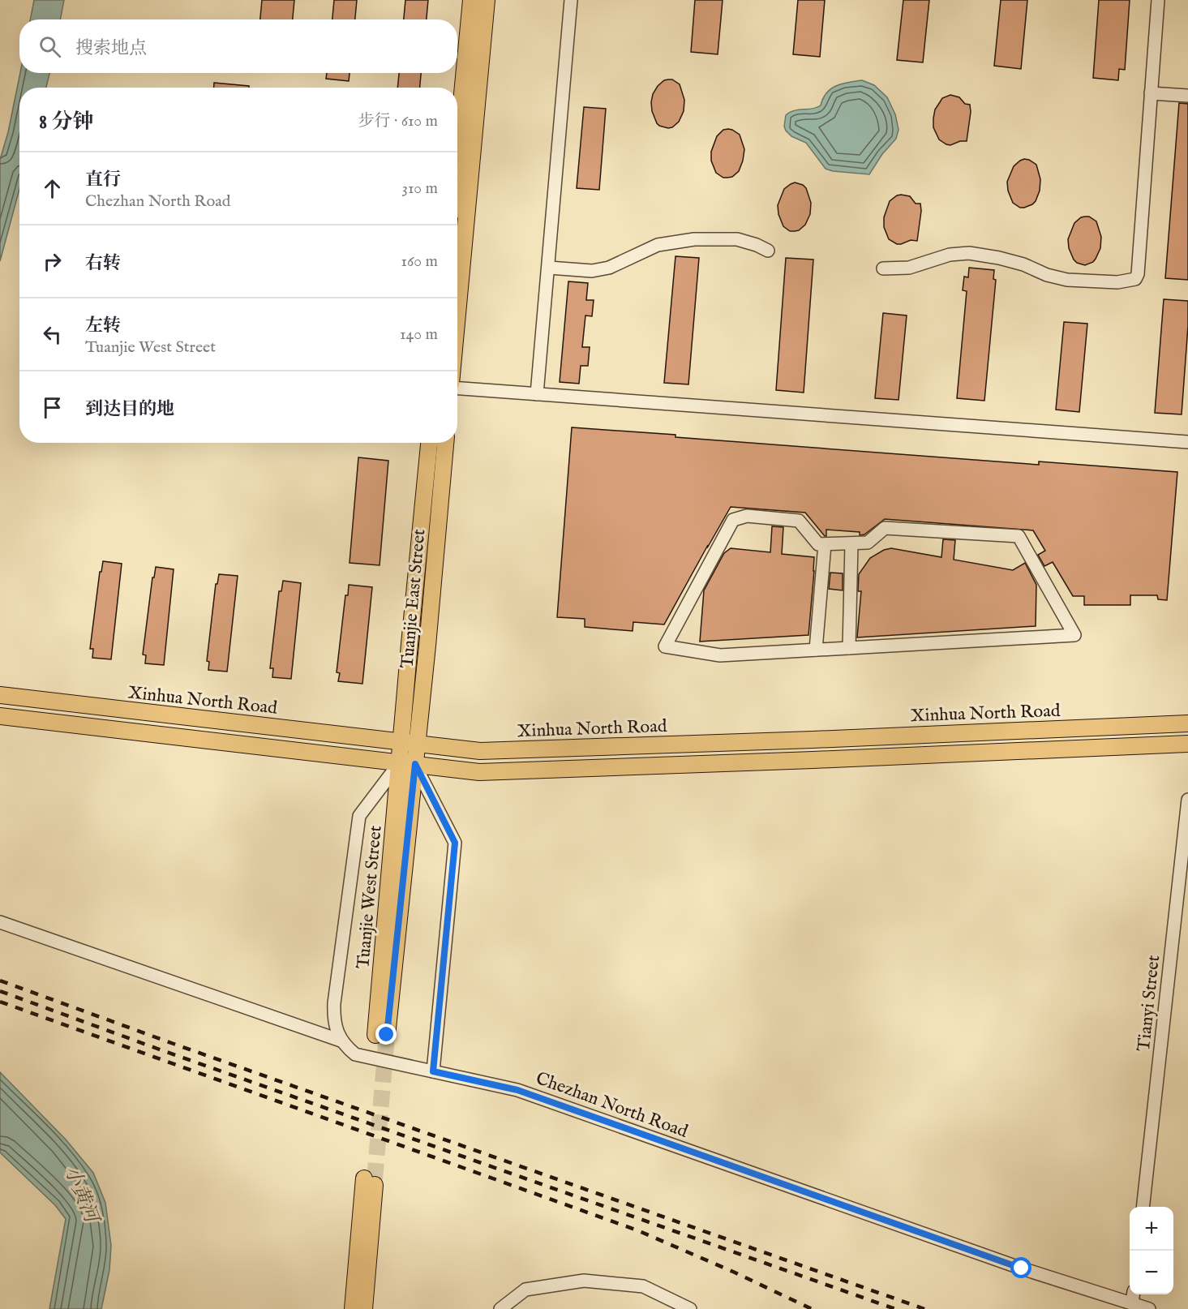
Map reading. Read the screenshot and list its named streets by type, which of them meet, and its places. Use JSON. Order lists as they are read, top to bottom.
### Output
{
  "streets": {
    "main road": ["Tuanjie East Street", "Xinhua North Road", "Tuanjie West Street"],
    "street": ["Tianyi Street", "Chezhan North Road"]
  },
  "crossings": [
    ["Tuanjie East Street", "Xinhua North Road"],
    ["Tuanjie East Street", "Tuanjie West Street"]
  ],
  "water": ["小黄河"],
  "page": {
    "search": "搜索地点",
    "heading": ["8 分钟", "步行 · 610 m"],
    "list": [
      ["直行", "Chezhan North Road", "310 m"],
      ["右转", "160 m"],
      ["左转", "Tuanjie West Street", "140 m"],
      "到达目的地"
    ],
    "map_buttons": ["+", "−"]
  }
}
